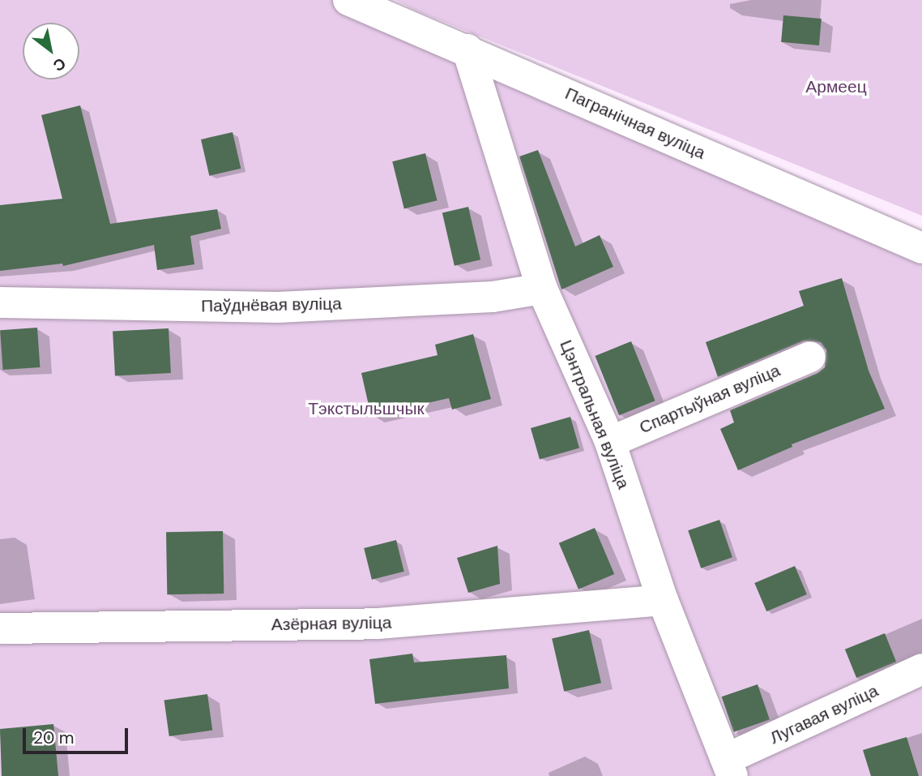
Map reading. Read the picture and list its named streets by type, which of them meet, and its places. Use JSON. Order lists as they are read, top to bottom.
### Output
{
  "streets": {
    "street": [
      "Пагранічная вуліца",
      "Паўднёвая вуліца",
      "Спартыўная вуліца",
      "Цэнтральная вуліца",
      "Азёрная вуліца",
      "Лугавая вуліца"
    ]
  },
  "crossings": [
    ["Пагранічная вуліца", "Цэнтральная вуліца"],
    ["Паўднёвая вуліца", "Цэнтральная вуліца"],
    ["Спартыўная вуліца", "Цэнтральная вуліца"],
    ["Цэнтральная вуліца", "Азёрная вуліца"],
    ["Цэнтральная вуліца", "Лугавая вуліца"]
  ],
  "parks": ["Армеец", "Тэкстыльшчык"],
  "scale_bar": "20 m",
  "north": "bottom right"
}
